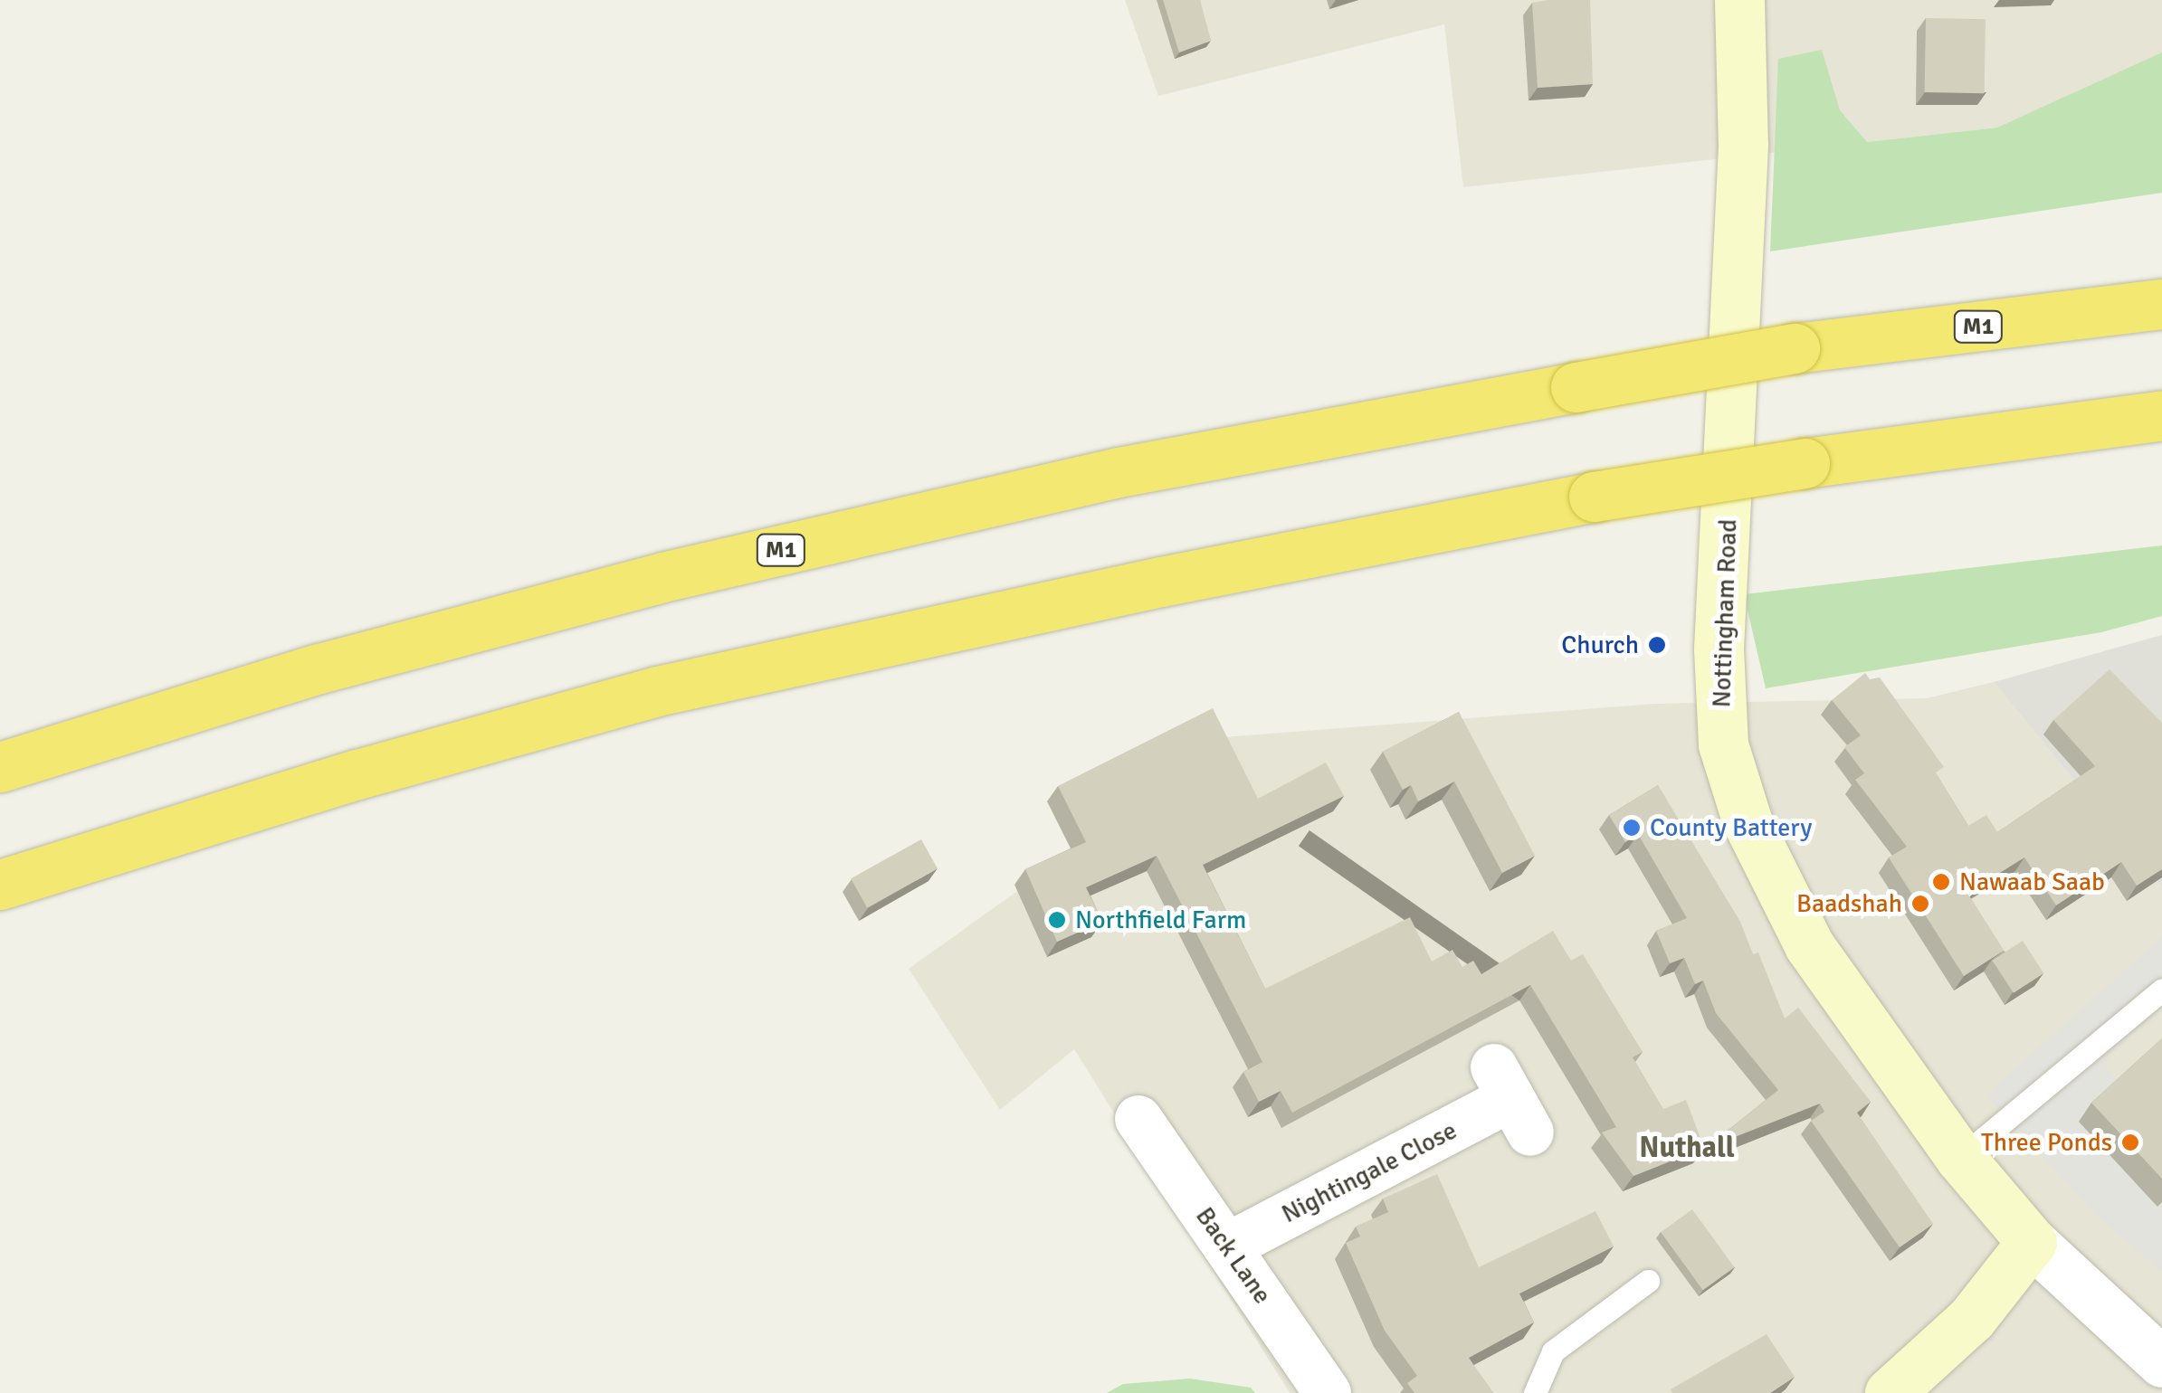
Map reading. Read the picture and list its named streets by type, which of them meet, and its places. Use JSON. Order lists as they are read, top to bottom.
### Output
{
  "streets": {
    "highway": ["M1"],
    "main road": ["Nottingham Road"],
    "street": ["Nightingale Close", "Back Lane"]
  },
  "crossings": [
    ["Nightingale Close", "Back Lane"]
  ],
  "districts": ["Nuthall"],
  "places": [
    "Church",
    "County Battery",
    "Nawaab Saab",
    "Baadshah",
    "Northfield Farm",
    "Three Ponds"
  ]
}
